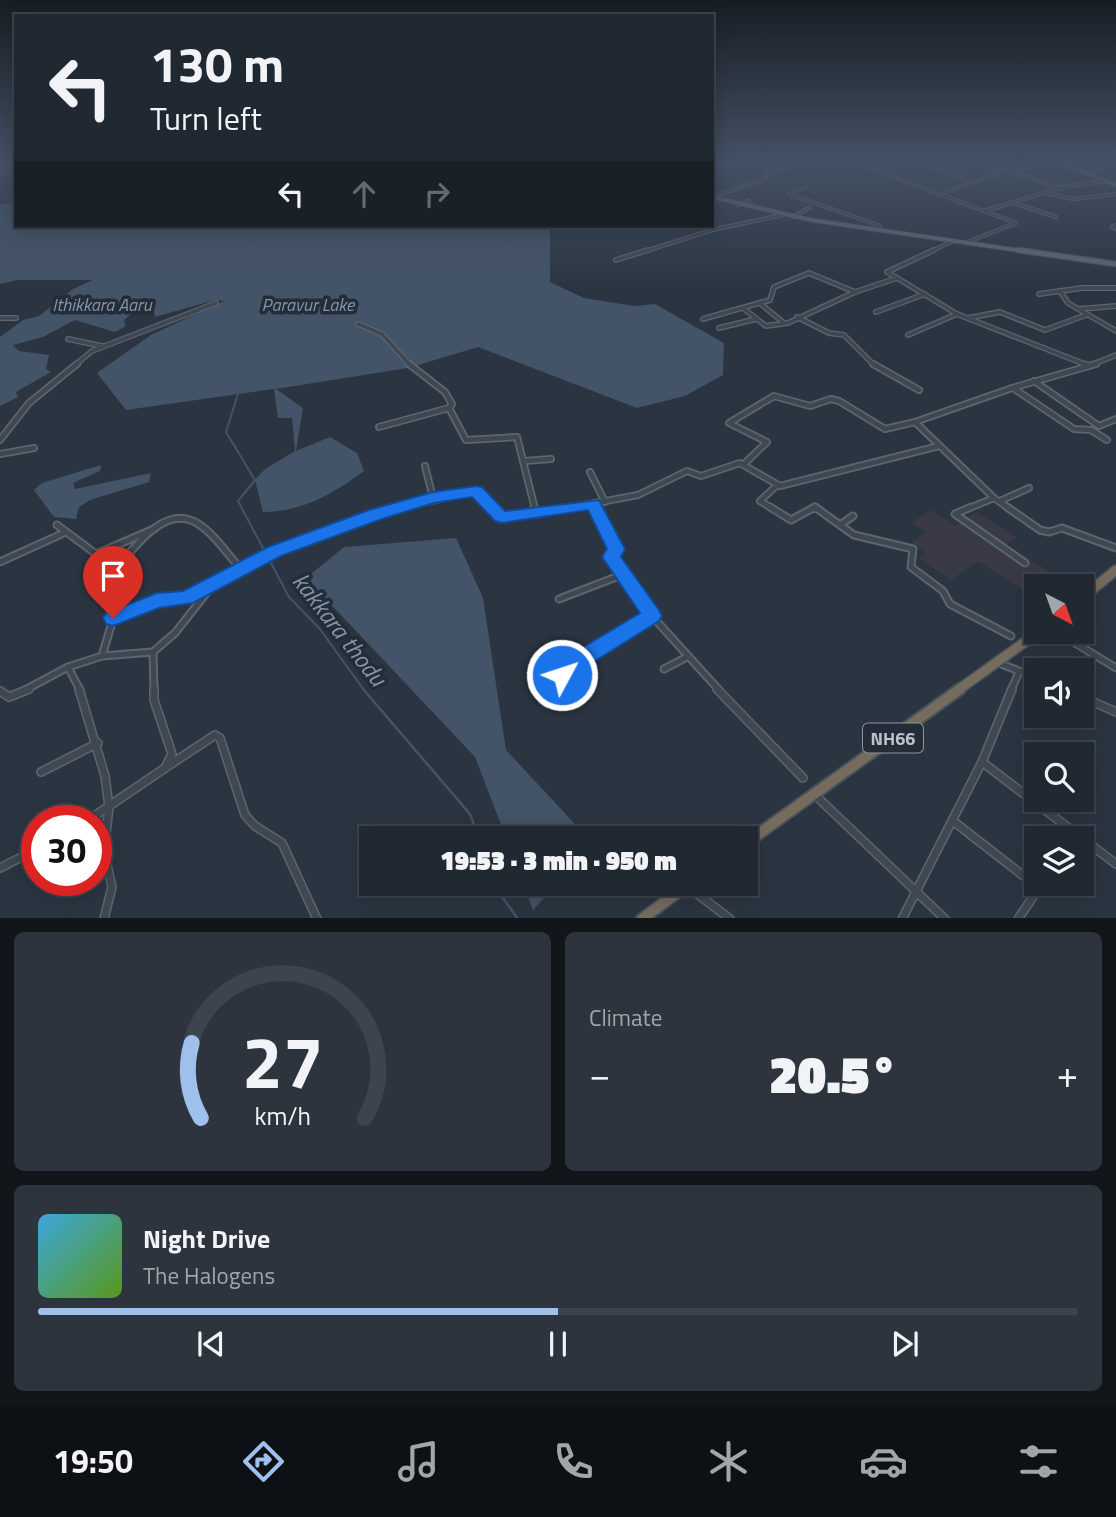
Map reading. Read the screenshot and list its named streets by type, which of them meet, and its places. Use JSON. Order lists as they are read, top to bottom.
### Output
{
  "streets": {
    "highway": ["NH66"]
  },
  "water": ["Ithikkara Aaru", "Paravur Lake", "kakkara thodu"],
  "north": "bottom right",
  "page": {
    "turn": ["130 m", "Turn left"],
    "limit": "30",
    "trip": "19:53 · 3 min · 950 m",
    "tile": "Climate",
    "heat": ["−", "20.5°", "+"],
    "song": ["Night Drive", "The Halogens"],
    "tabs": "19:50",
    "gauge": ["27", "km/h"]
  }
}
